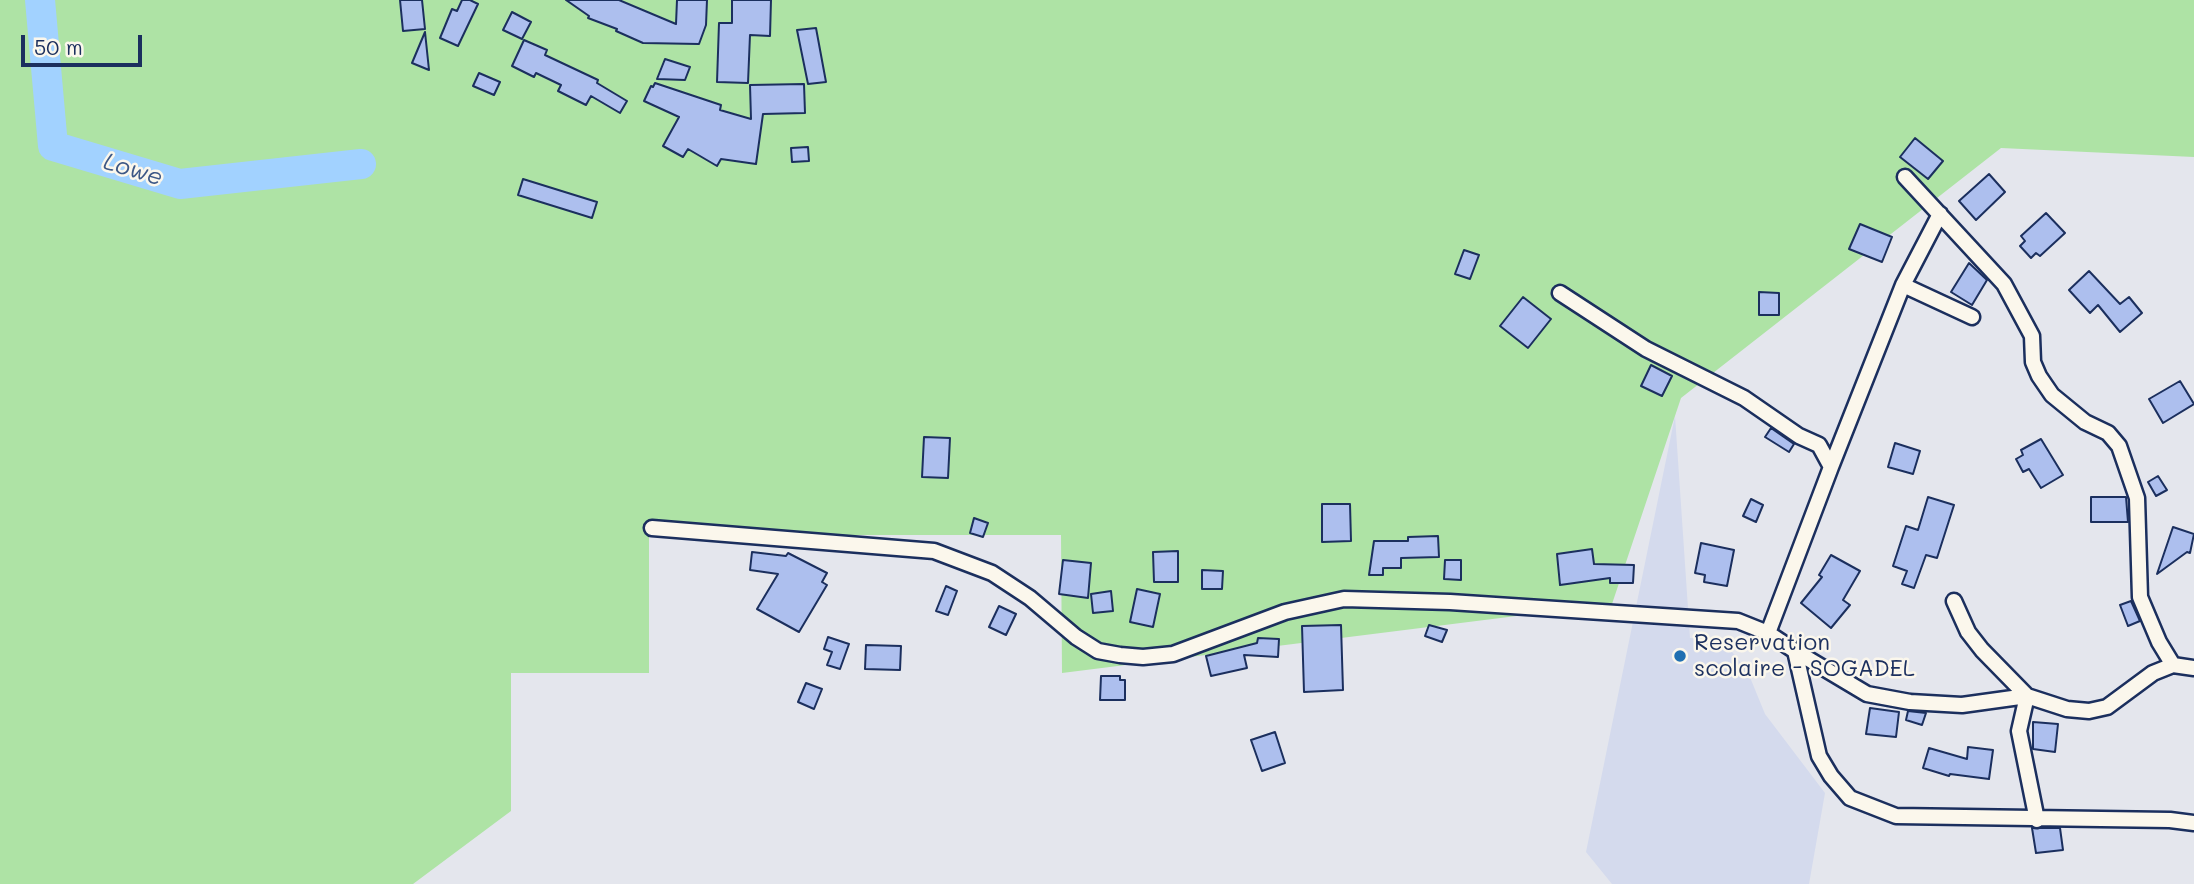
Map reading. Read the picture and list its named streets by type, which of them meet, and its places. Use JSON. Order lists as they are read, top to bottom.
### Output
{
  "water": ["Lowe"],
  "places": ["Reservation scolaire - SOGADEL"],
  "scale_bar": "50 m"
}
